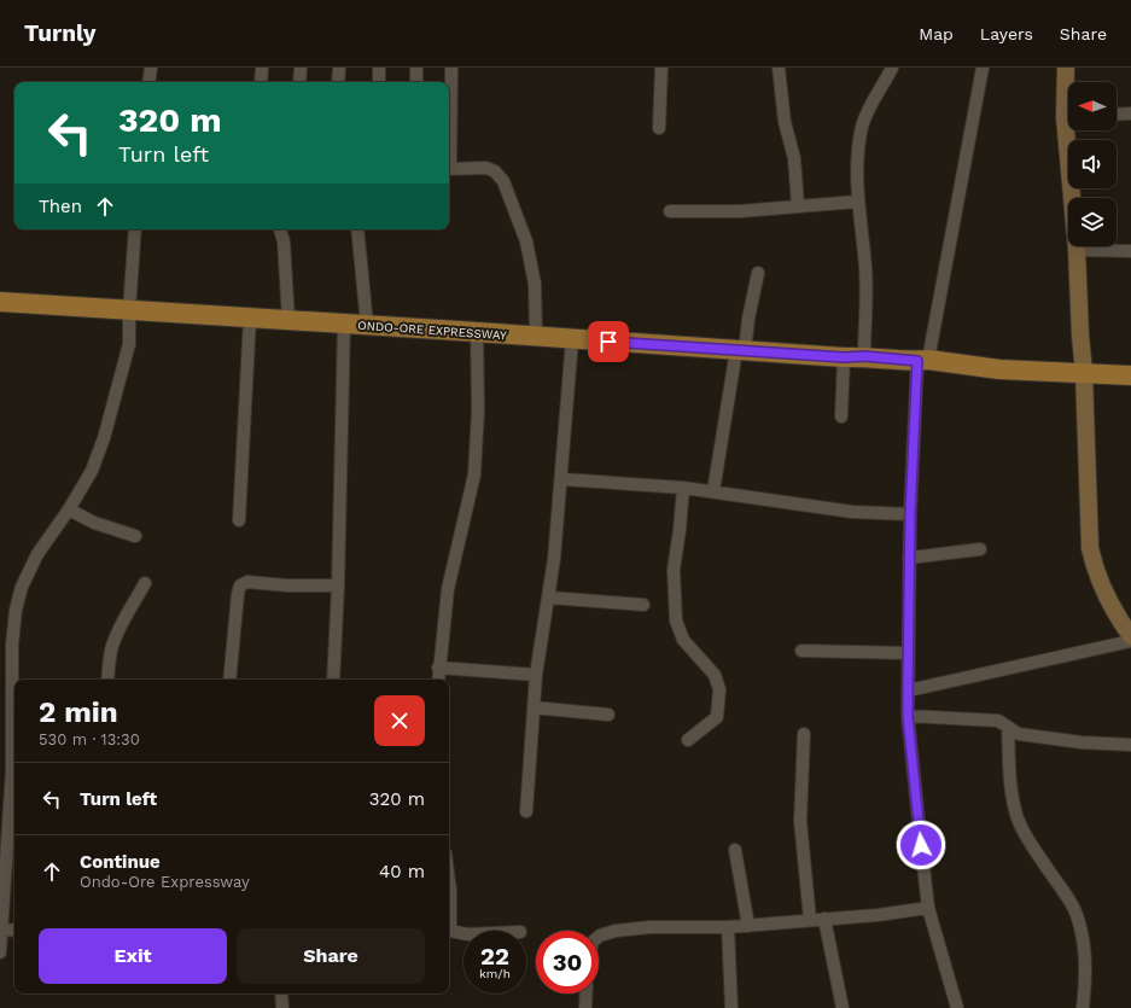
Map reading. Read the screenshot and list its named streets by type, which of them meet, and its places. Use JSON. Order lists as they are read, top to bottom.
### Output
{
  "streets": {
    "main road": ["ONDO-ORE EXPRESSWAY"]
  },
  "north": "left",
  "page": {
    "header": "Turnly",
    "nav": ["Map", "Layers", "Share"],
    "turn": ["320 m", "Turn left"],
    "then": "Then",
    "heading": ["2 min", "530 m · 13:30"],
    "list": [
      {
        "name": "Turn left",
        "value": "320 m"
      },
      {
        "name": "Continue",
        "note": "Ondo-Ore Expressway",
        "value": "40 m"
      }
    ],
    "buttons": ["Exit", "Share"],
    "speed": "22 km/h",
    "limit": "30"
  }
}
